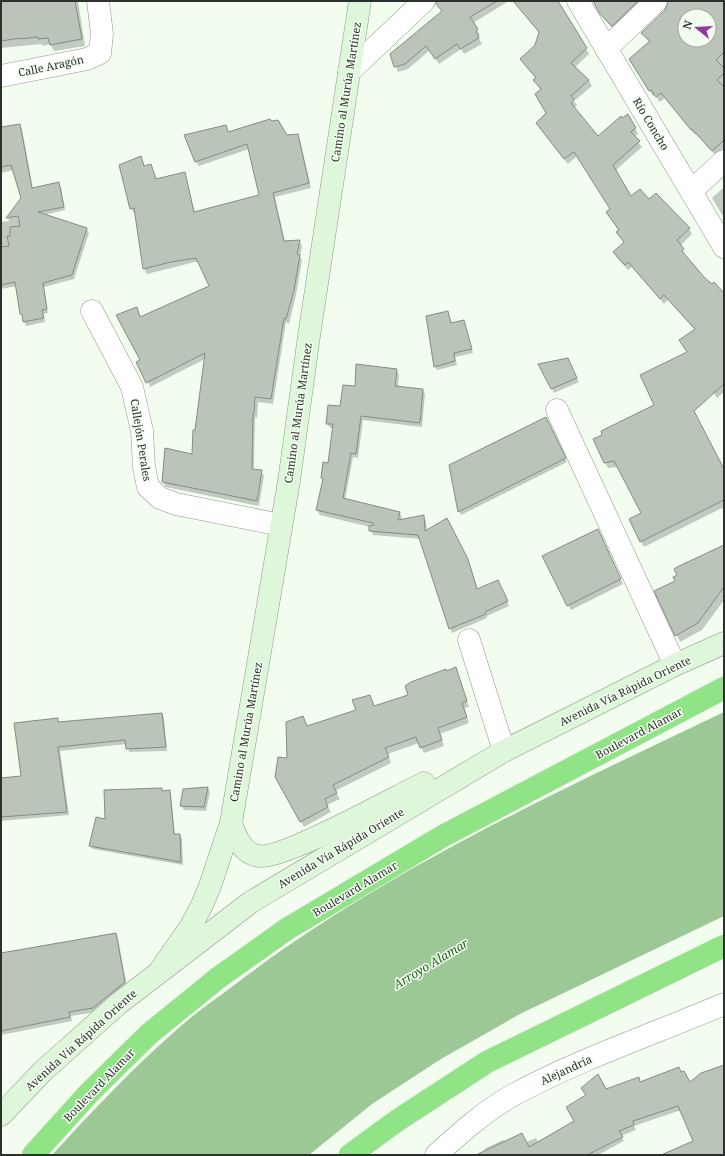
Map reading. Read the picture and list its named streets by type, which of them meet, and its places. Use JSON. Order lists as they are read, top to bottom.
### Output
{
  "streets": {
    "highway": ["Boulevard Alamar"],
    "street": [
      "Calle Aragón",
      "Camino al Murúa Martínez",
      "Río Concho",
      "Callejón Perales",
      "Avenida Vía Rápida Oriente",
      "Alejandría"
    ]
  },
  "crossings": [
    ["Camino al Murúa Martínez", "Callejón Perales"],
    ["Camino al Murúa Martínez", "Avenida Vía Rápida Oriente"]
  ],
  "water": ["Arroyo Alamar"],
  "north": "left"
}
